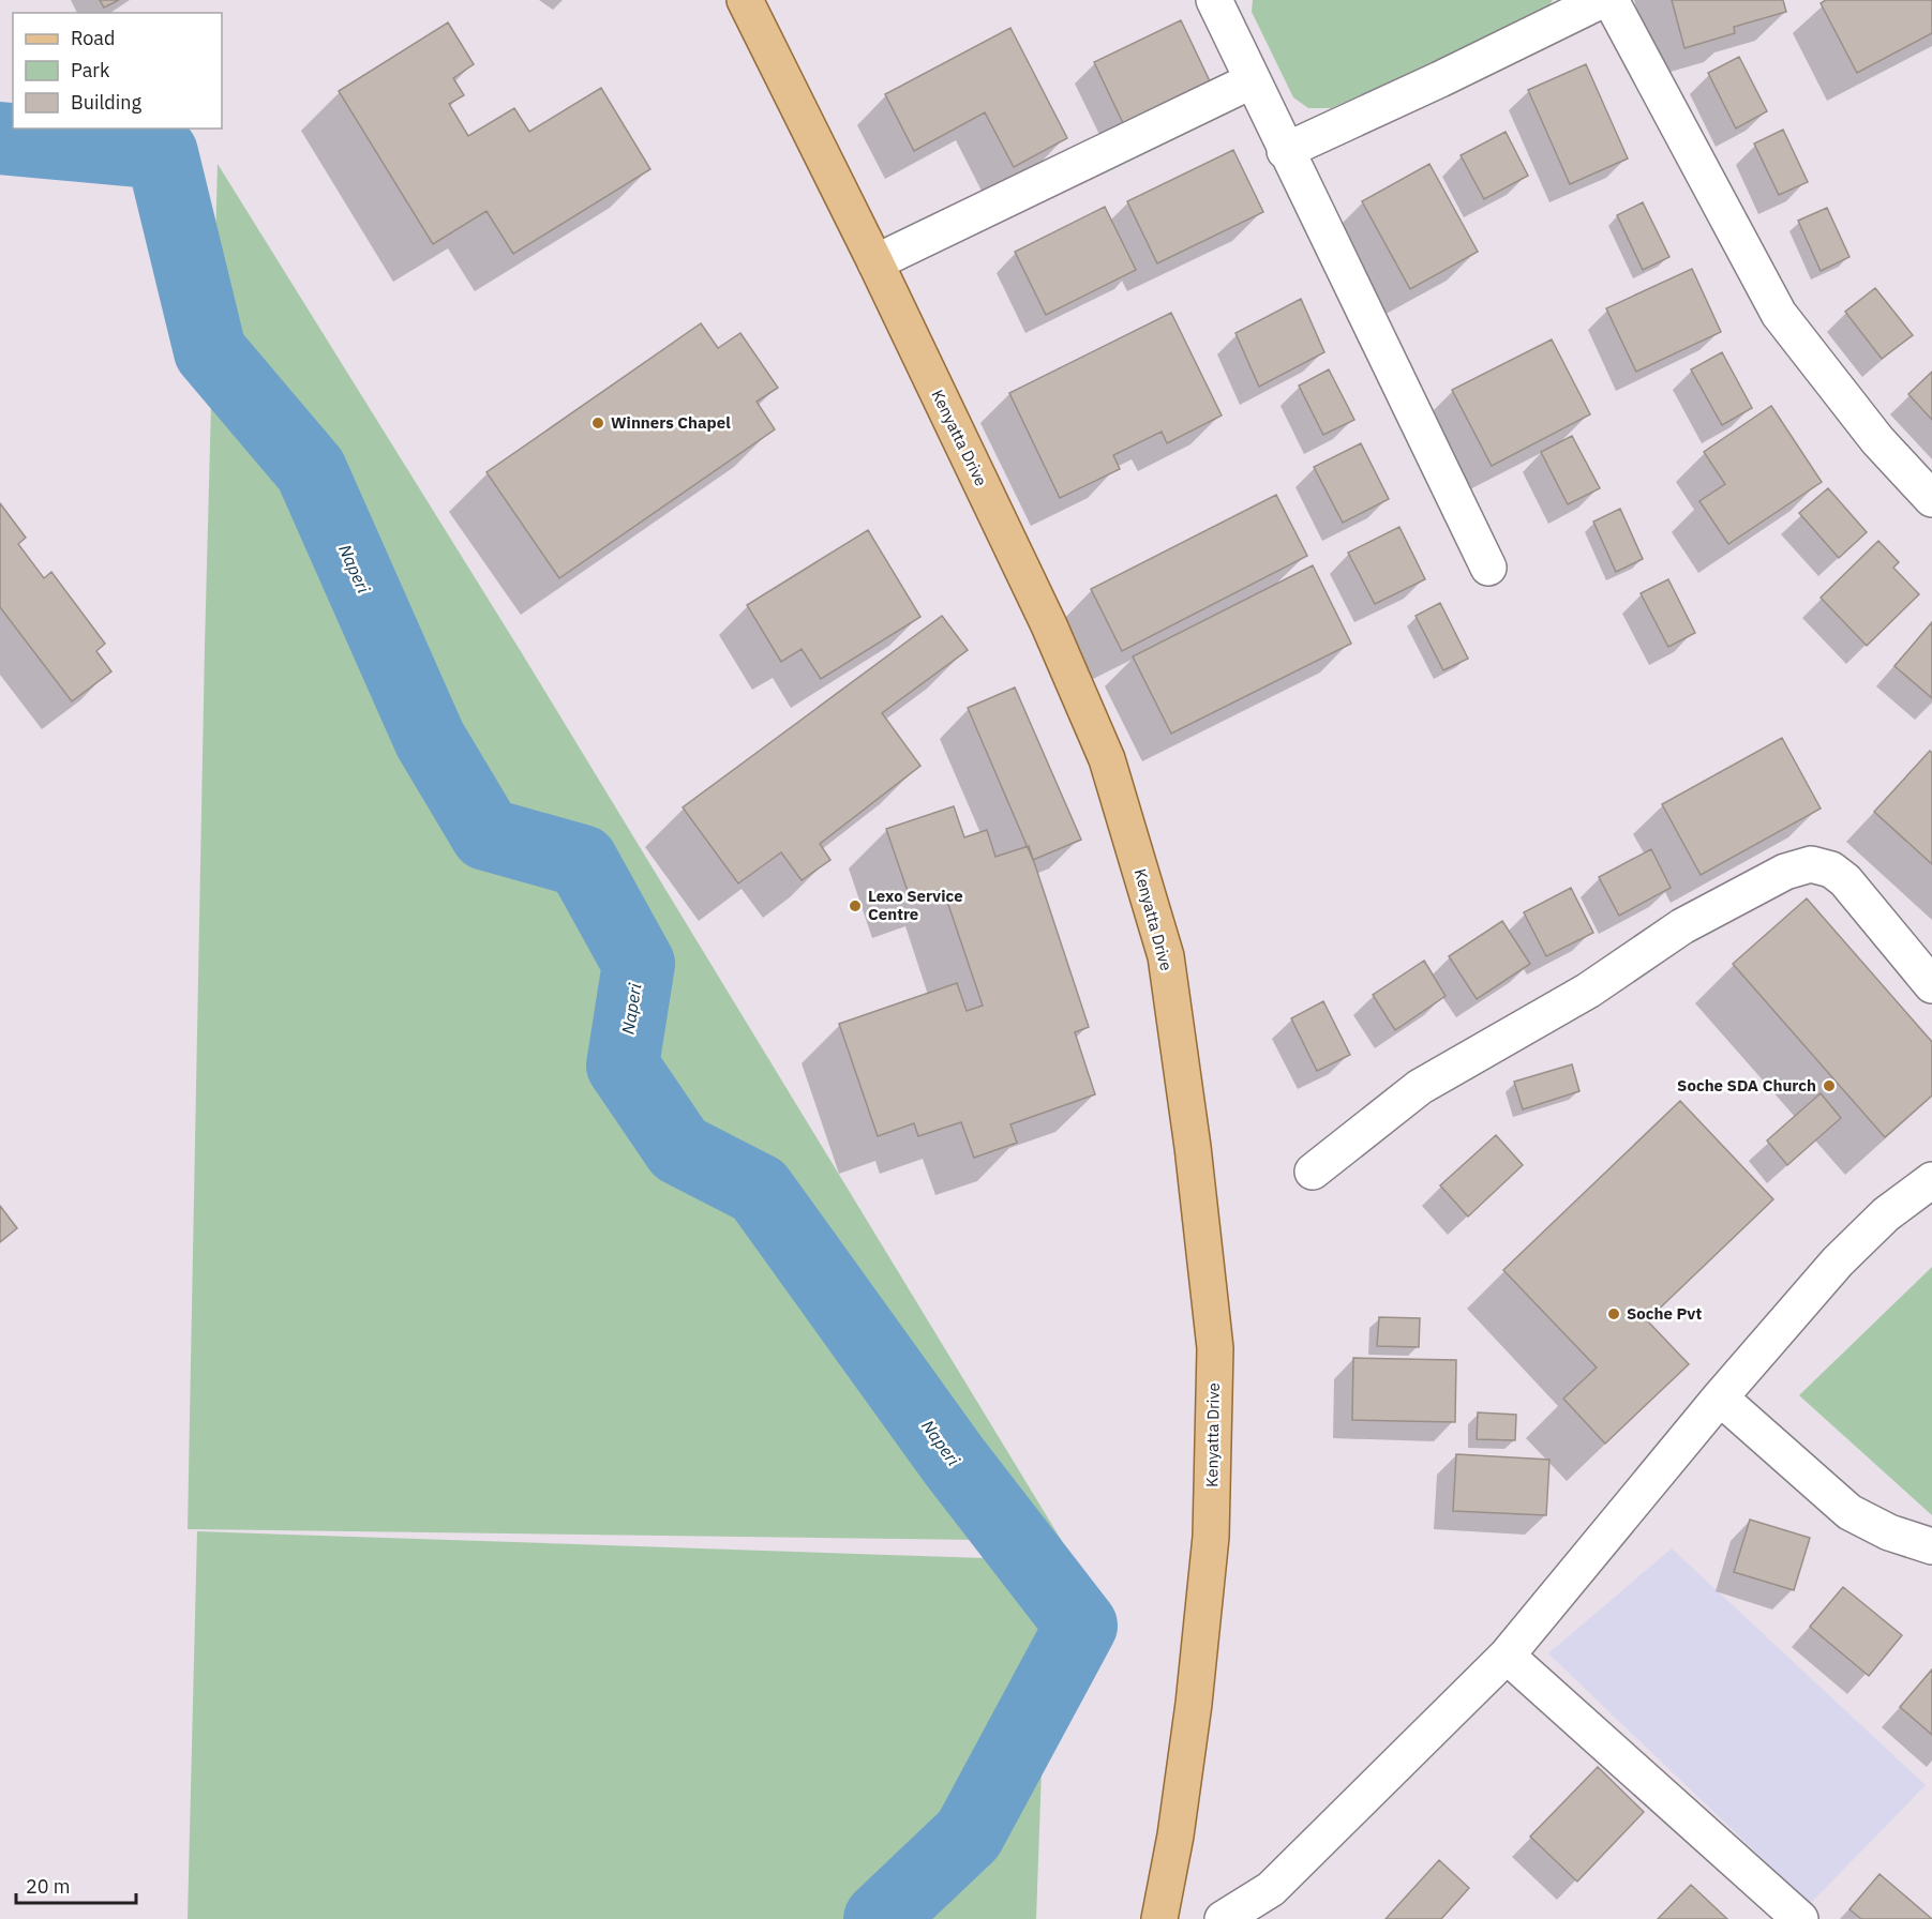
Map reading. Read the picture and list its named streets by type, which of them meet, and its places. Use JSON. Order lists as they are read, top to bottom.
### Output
{
  "streets": {
    "main road": ["Kenyatta Drive"]
  },
  "water": ["Naperi"],
  "places": [
    "Winners Chapel",
    "Lexo Service Centre",
    "Soche SDA Church",
    "Soche Pvt"
  ],
  "legend": ["Road", "Park", "Building"],
  "scale_bar": "20 m"
}
